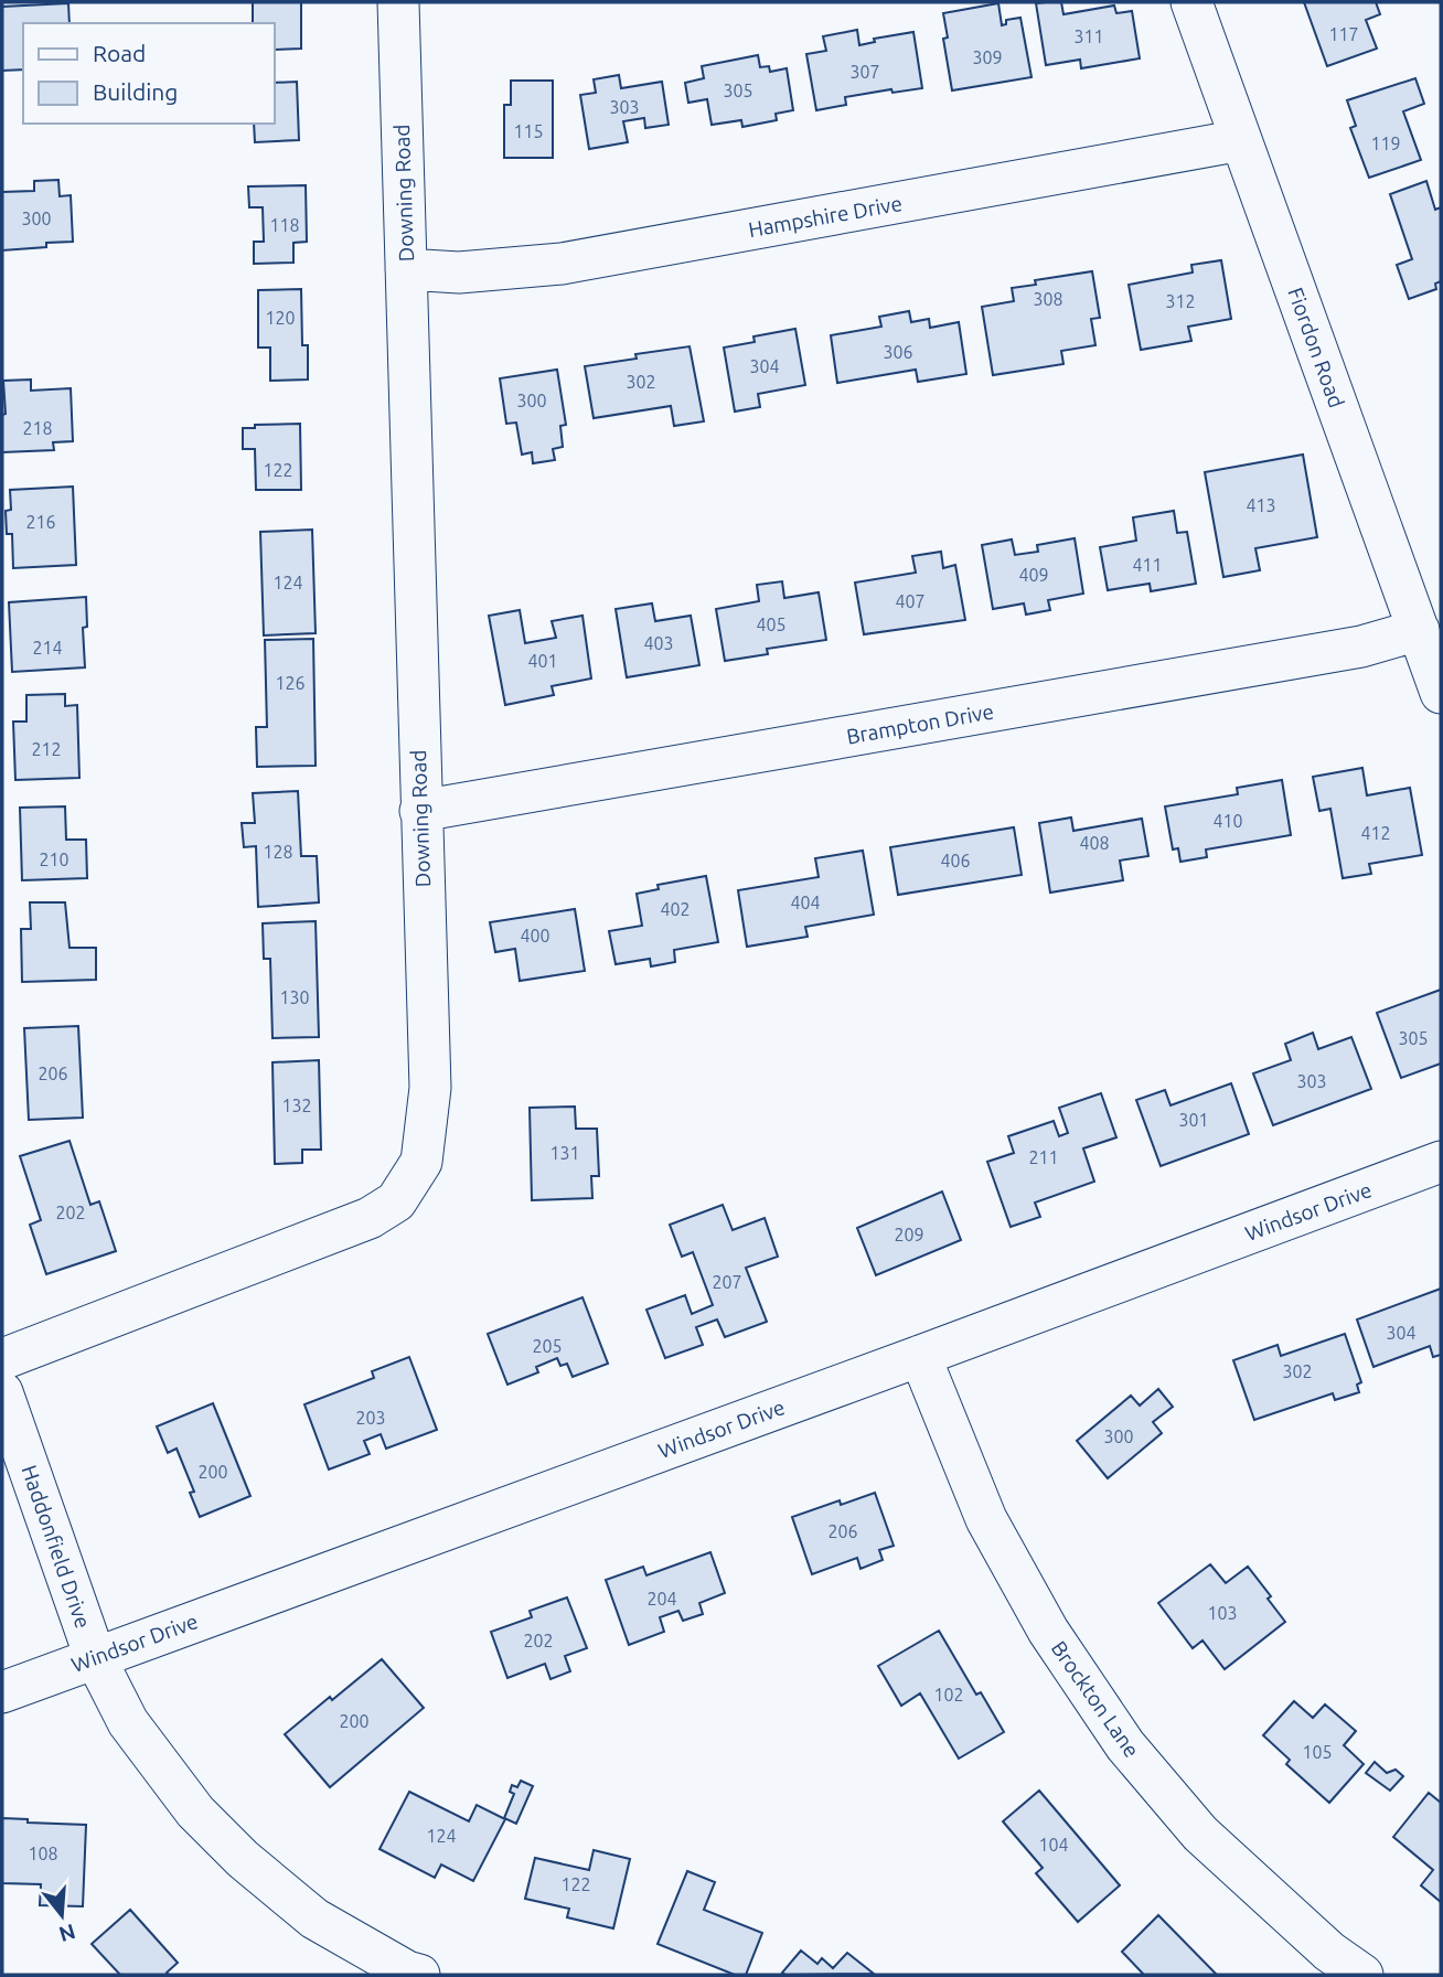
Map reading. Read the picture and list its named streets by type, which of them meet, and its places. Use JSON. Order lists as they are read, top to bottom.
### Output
{
  "streets": {
    "street": [
      "Downing Road",
      "Hampshire Drive",
      "Fiordon Road",
      "Brampton Drive",
      "Windsor Drive",
      "Haddonfield Drive",
      "Brockton Lane"
    ]
  },
  "crossings": [
    ["Downing Road", "Hampshire Drive"],
    ["Downing Road", "Brampton Drive"],
    ["Hampshire Drive", "Fiordon Road"],
    ["Fiordon Road", "Brampton Drive"],
    ["Windsor Drive", "Haddonfield Drive"],
    ["Windsor Drive", "Brockton Lane"]
  ],
  "house_numbers": [
    "117",
    "311",
    "309",
    "307",
    "305",
    "303",
    "115",
    "119",
    "300",
    "118",
    "308",
    "312",
    "120",
    "306",
    "304",
    "302",
    "300",
    "218",
    "122",
    "413",
    "216",
    "411",
    "409",
    "124",
    "407",
    "405",
    "403",
    "214",
    "401",
    "126",
    "212",
    "410",
    "412",
    "408",
    "128",
    "210",
    "406",
    "404",
    "402",
    "400",
    "130",
    "305",
    "206",
    "303",
    "132",
    "301",
    "131",
    "211",
    "202",
    "209",
    "207",
    "304",
    "205",
    "302",
    "203",
    "300",
    "200",
    "206",
    "204",
    "103",
    "202",
    "102",
    "200",
    "105",
    "124",
    "104",
    "108",
    "122"
  ],
  "legend": ["Road", "Building"],
  "north": "bottom"
}
